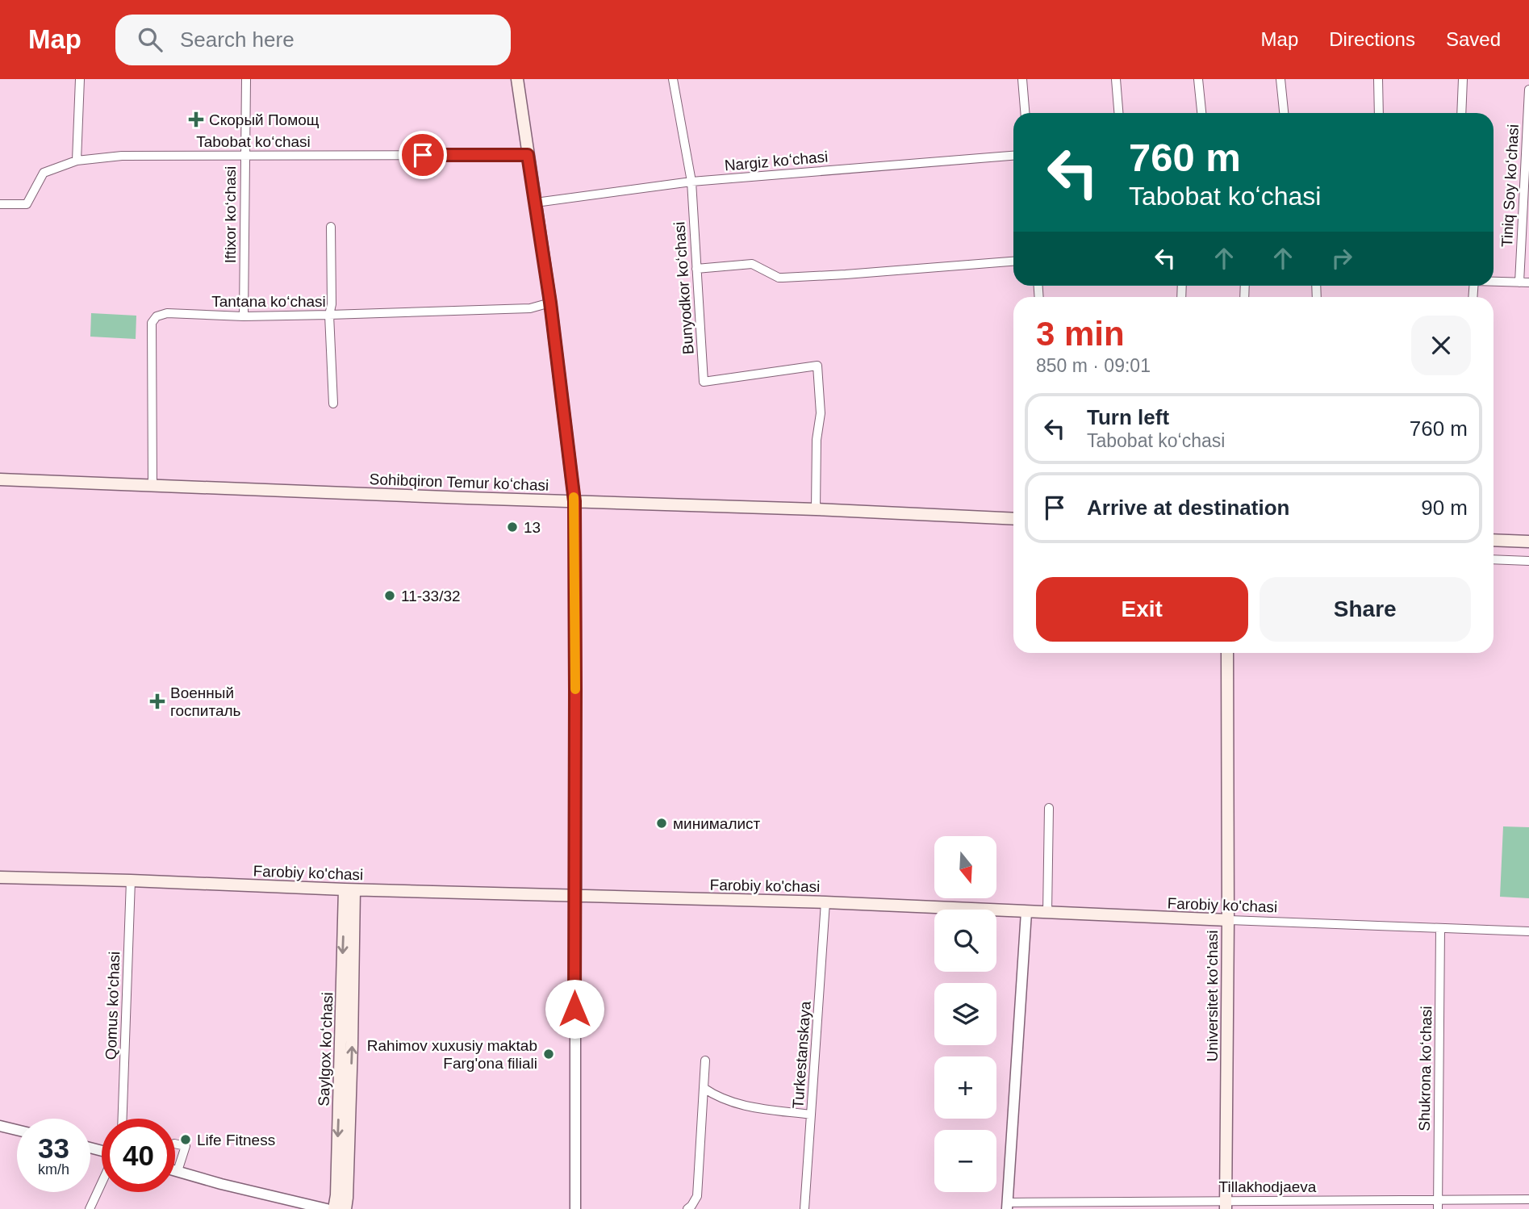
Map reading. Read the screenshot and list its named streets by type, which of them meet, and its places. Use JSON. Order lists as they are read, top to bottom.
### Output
{
  "streets": {
    "main road": [
      "Sohibqiron Temur koʻchasi",
      "Farobiy ko'chasi",
      "Universitet ko'chasi",
      "Saylgox koʻchasi"
    ],
    "street": [
      "Tabobat koʻchasi",
      "Nargiz koʻchasi",
      "Tiniq Soy koʻchasi",
      "Iftixor koʻchasi",
      "Bunyodkor koʻchasi",
      "Tantana koʻchasi",
      "Qomus ko'chasi",
      "Turkestanskaya",
      "Shukrona koʻchasi",
      "Tillakhodjaeva"
    ]
  },
  "crossings": [
    ["Tabobat koʻchasi", "Iftixor koʻchasi"],
    ["Nargiz koʻchasi", "Bunyodkor koʻchasi"],
    ["Iftixor koʻchasi", "Tantana koʻchasi"],
    ["Bunyodkor koʻchasi", "Sohibqiron Temur koʻchasi"],
    ["Tantana koʻchasi", "Sohibqiron Temur koʻchasi"],
    ["Farobiy ko'chasi", "Universitet ko'chasi"],
    ["Farobiy ko'chasi", "Qomus ko'chasi"],
    ["Farobiy ko'chasi", "Saylgox koʻchasi"],
    ["Farobiy ko'chasi", "Turkestanskaya"],
    ["Farobiy ko'chasi", "Shukrona koʻchasi"],
    ["Universitet ko'chasi", "Tillakhodjaeva"],
    ["Shukrona koʻchasi", "Tillakhodjaeva"]
  ],
  "places": {
    "health": ["Скорый Помощ", "Военный госпиталь"],
    "other": [
      "13",
      "11-33/32",
      "минималист",
      "Rahimov xuxusiy maktab Farg'ona filiali",
      "Life Fitness"
    ]
  },
  "north": "bottom",
  "page": {
    "header": "Map",
    "search": "Search here",
    "nav": ["Map", "Directions", "Saved"],
    "turn": ["760 m", "Tabobat koʻchasi"],
    "heading": ["3 min", "850 m · 09:01"],
    "list": [
      {
        "name": "Turn left",
        "note": "Tabobat koʻchasi",
        "value": "760 m"
      },
      {
        "name": "Arrive at destination",
        "value": "90 m"
      }
    ],
    "buttons": ["Exit", "Share"],
    "map_buttons": ["+", "−"],
    "speed": "33 km/h",
    "limit": "40"
  }
}
